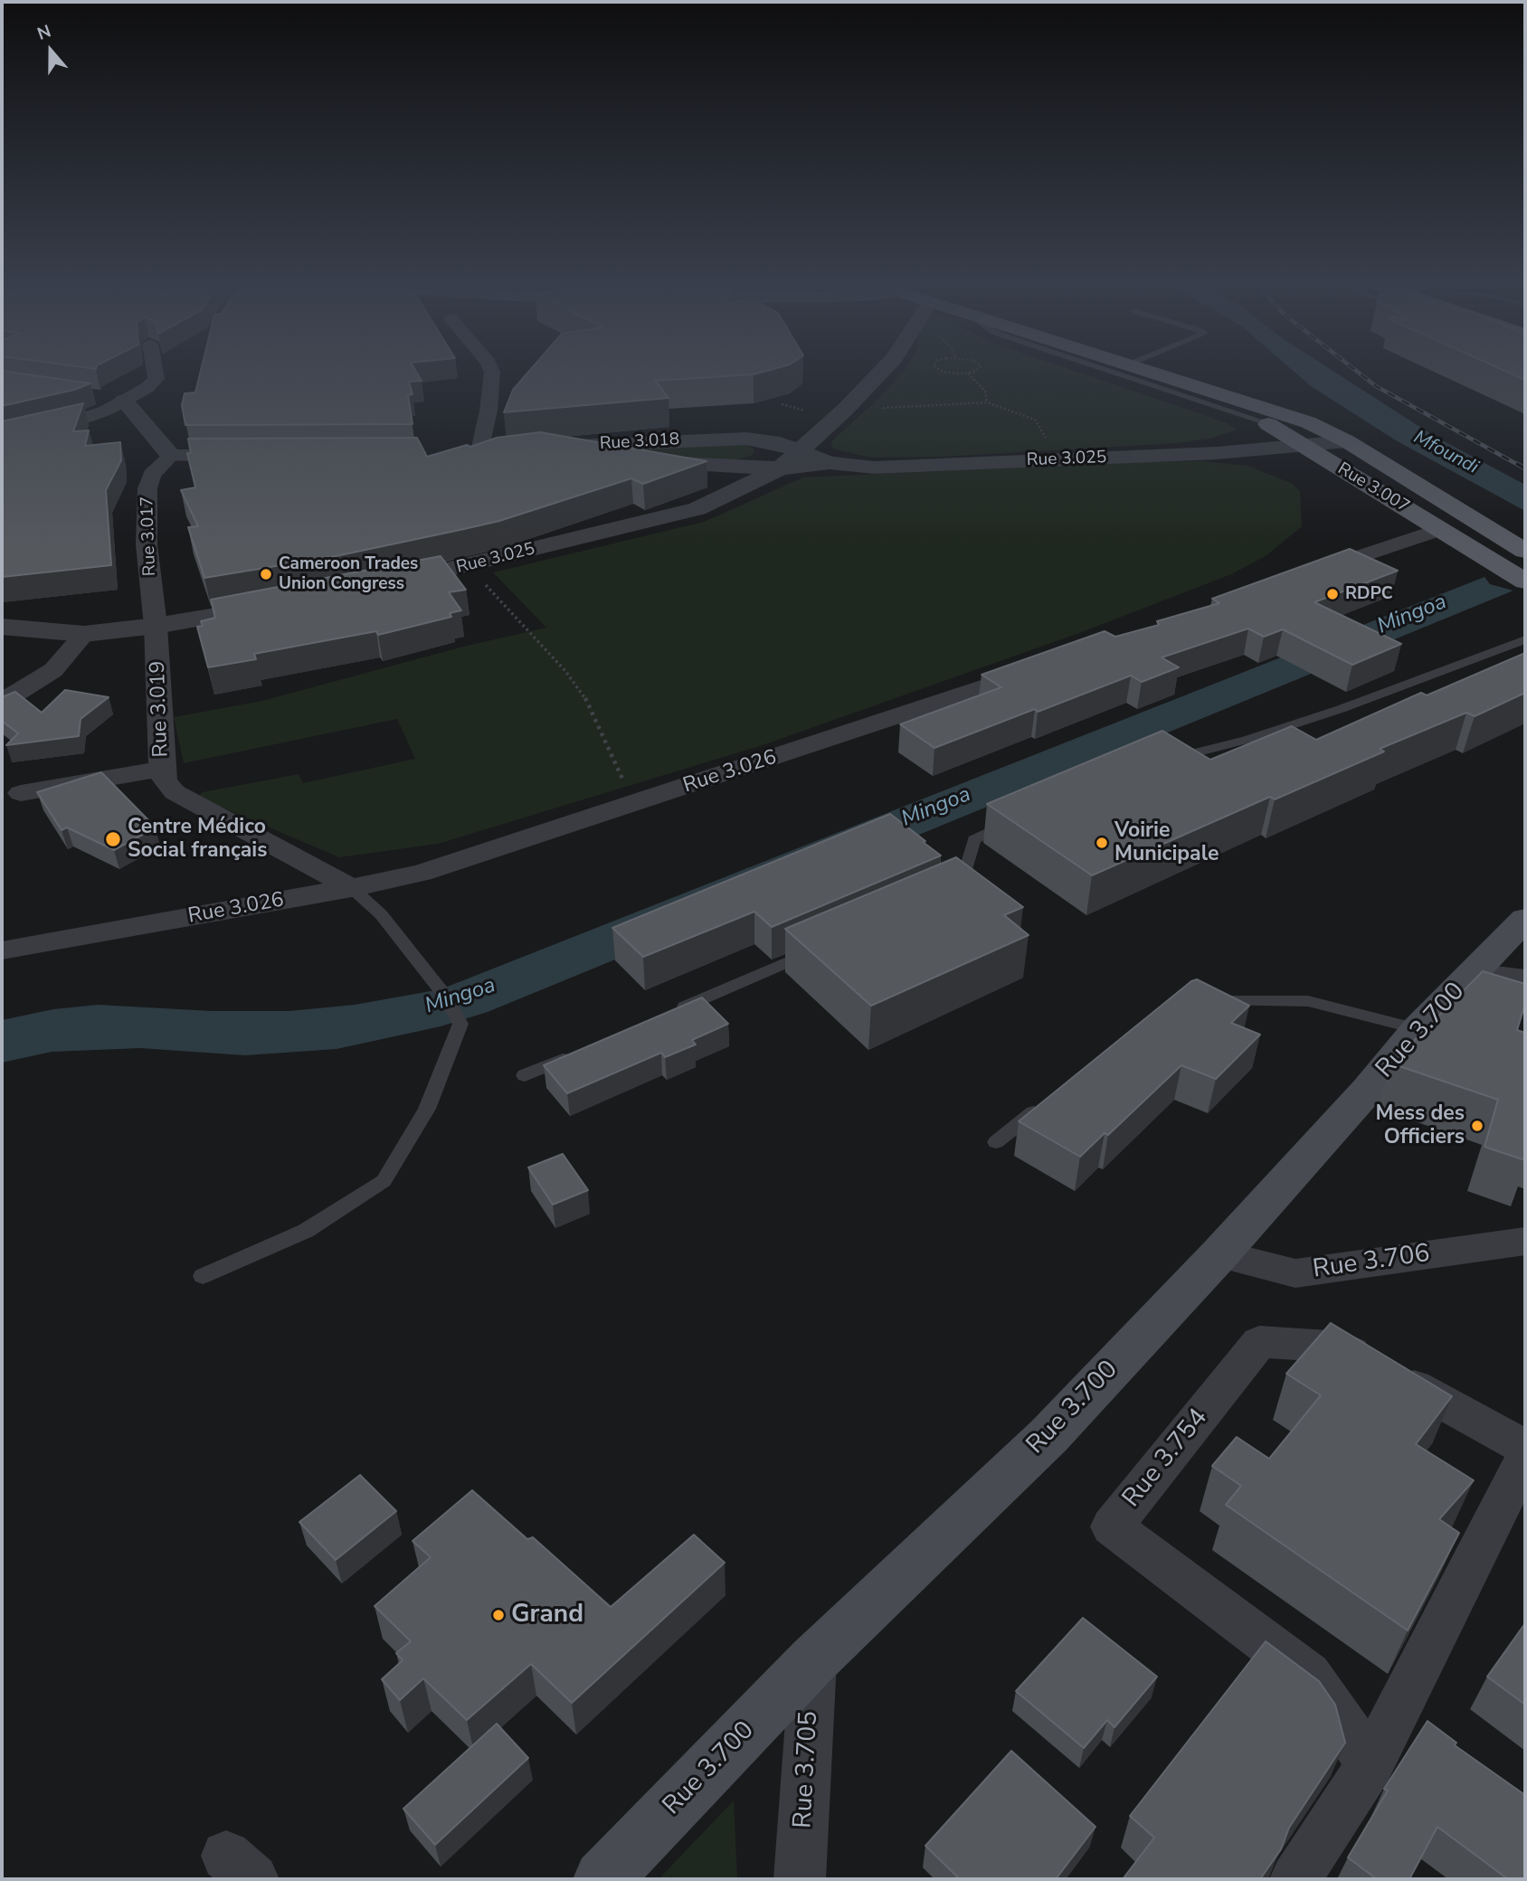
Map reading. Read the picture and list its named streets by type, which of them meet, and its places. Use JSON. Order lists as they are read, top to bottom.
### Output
{
  "streets": {
    "main road": ["Rue 3.007", "Rue 3.700"],
    "street": [
      "Rue 3.018",
      "Rue 3.025",
      "Rue 3.017",
      "Rue 3.019",
      "Rue 3.026",
      "Rue 3.706",
      "Rue 3.754",
      "Rue 3.705"
    ]
  },
  "crossings": [
    ["Rue 3.018", "Rue 3.025"],
    ["Rue 3.025", "Rue 3.007"],
    ["Rue 3.017", "Rue 3.019"],
    ["Rue 3.019", "Rue 3.026"],
    ["Rue 3.700", "Rue 3.706"],
    ["Rue 3.700", "Rue 3.705"]
  ],
  "water": ["Mfoundi", "Mingoa"],
  "places": [
    "Cameroon Trades Union Congress",
    "RDPC",
    "Centre Médico Social français",
    "Voirie Municipale",
    "Mess des Officiers",
    "Grand"
  ],
  "north": "top"
}
